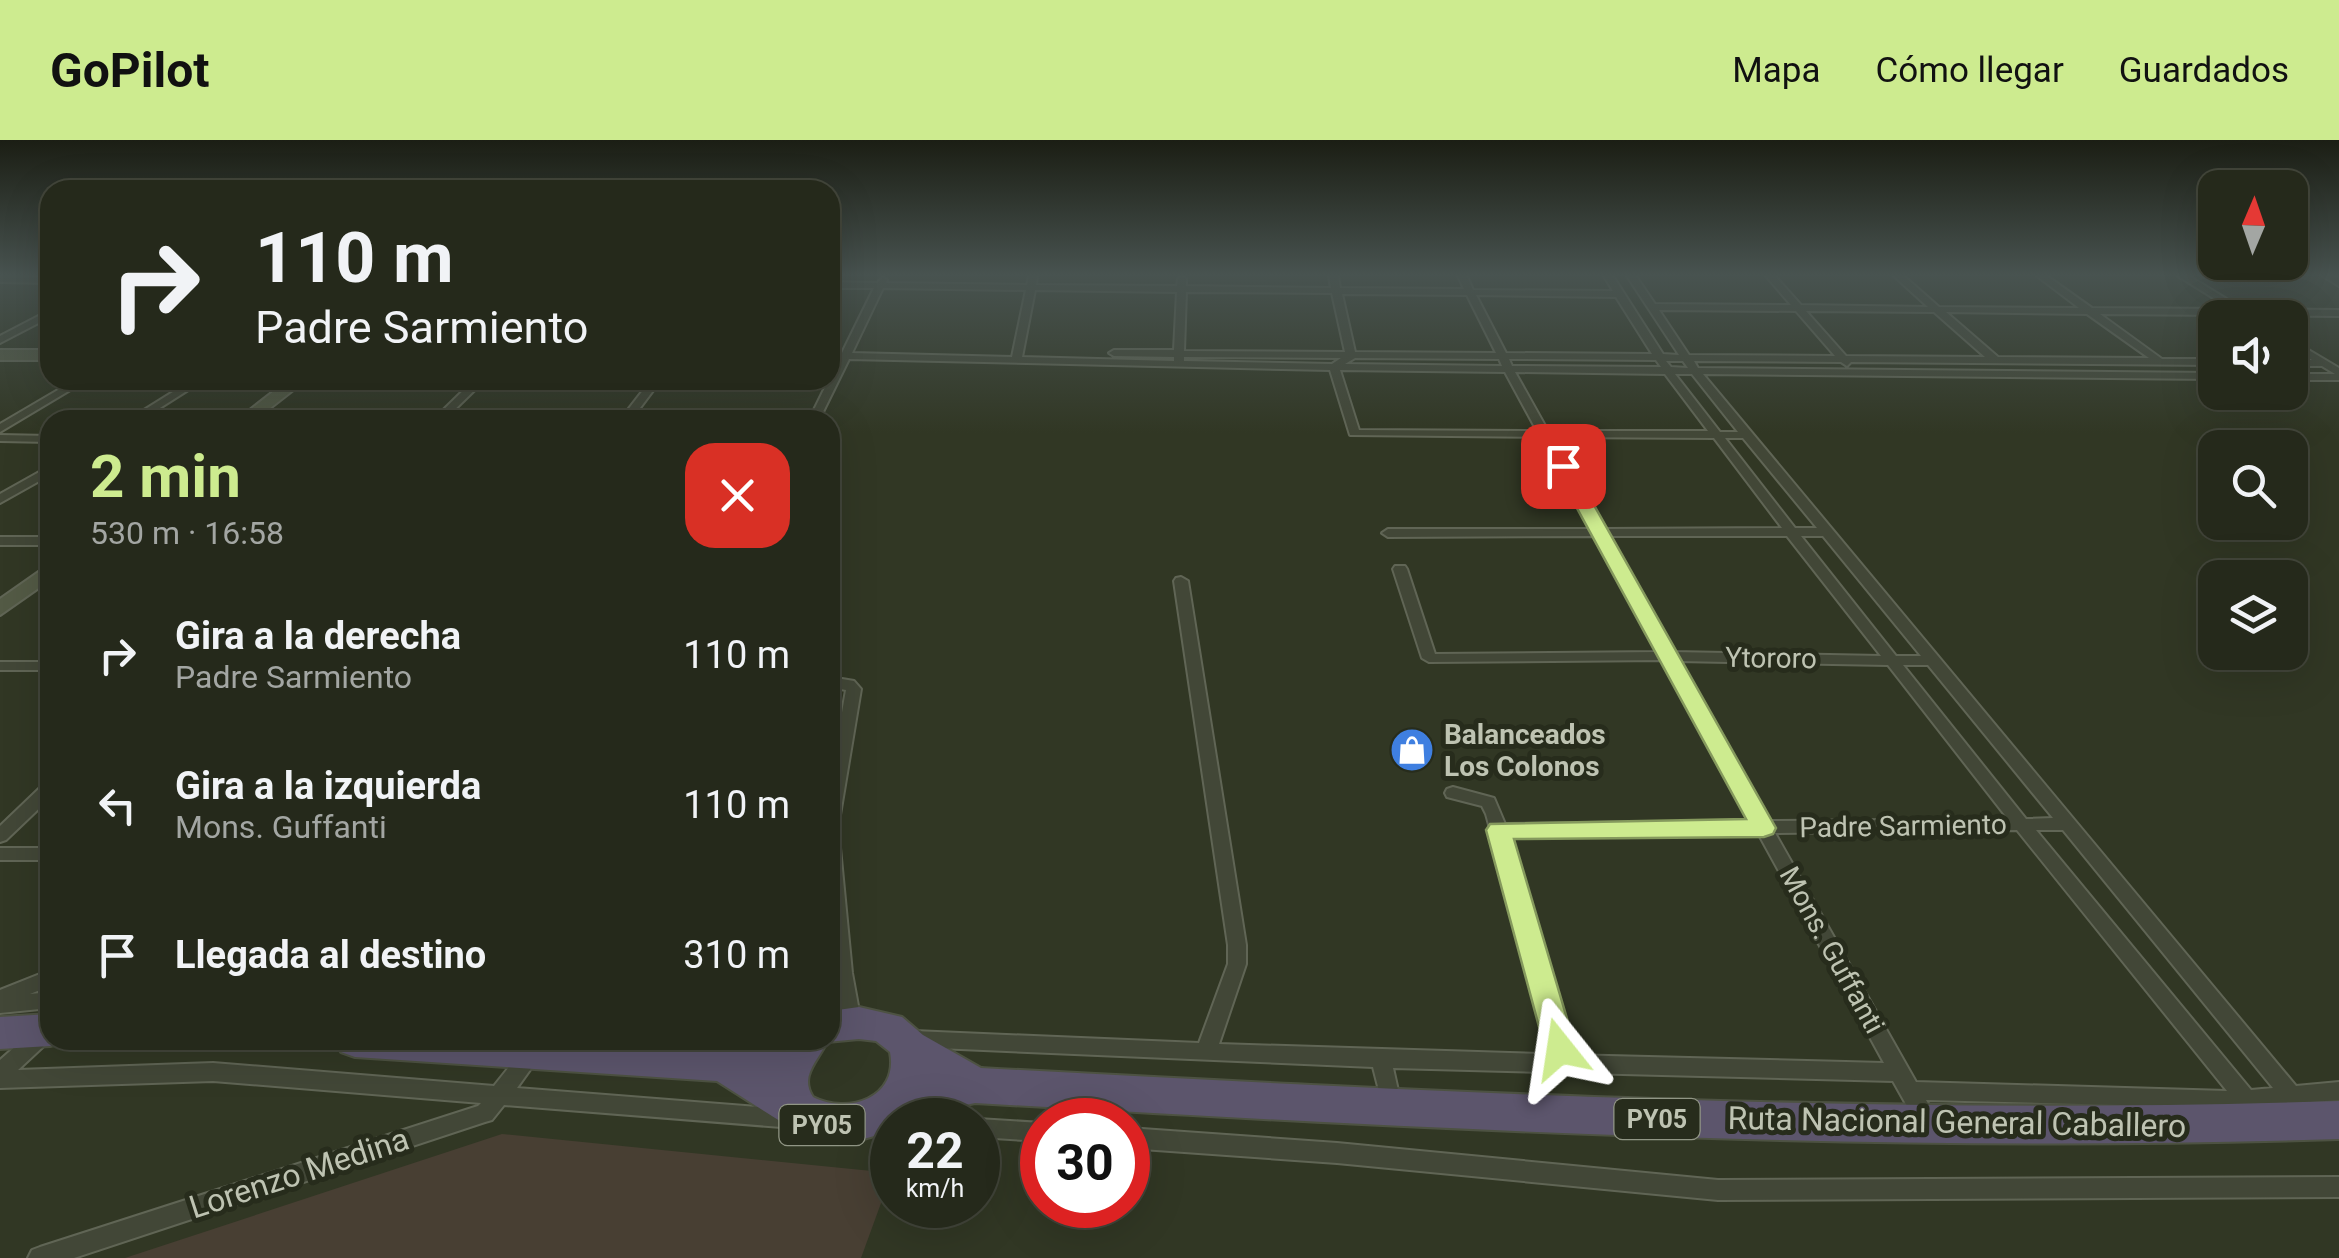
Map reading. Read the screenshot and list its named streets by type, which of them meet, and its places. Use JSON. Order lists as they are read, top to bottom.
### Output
{
  "streets": {
    "highway": ["PY05", "Ruta Nacional General Caballero"],
    "street": [
      "Ytororo",
      "Padre Sarmiento",
      "Mons. Guffanti",
      "Lorenzo Medina"
    ]
  },
  "crossings": [
    ["Ytororo", "Mons. Guffanti"],
    ["Padre Sarmiento", "Mons. Guffanti"],
    ["Mons. Guffanti", "Ruta Nacional General Caballero"],
    ["PY05", "Ruta Nacional General Caballero"],
    ["PY05", "Lorenzo Medina"]
  ],
  "places": {
    "shop": ["Balanceados Los Colonos"]
  },
  "north": "top",
  "page": {
    "header": "GoPilot",
    "nav": ["Mapa", "Cómo llegar", "Guardados"],
    "turn": ["110 m", "Padre Sarmiento"],
    "heading": ["2 min", "530 m · 16:58"],
    "list": [
      {
        "name": "Gira a la derecha",
        "note": "Padre Sarmiento",
        "value": "110 m"
      },
      {
        "name": "Gira a la izquierda",
        "note": "Mons. Guffanti",
        "value": "110 m"
      },
      {
        "name": "Llegada al destino",
        "value": "310 m"
      }
    ],
    "speed": "22 km/h",
    "limit": "30"
  }
}
